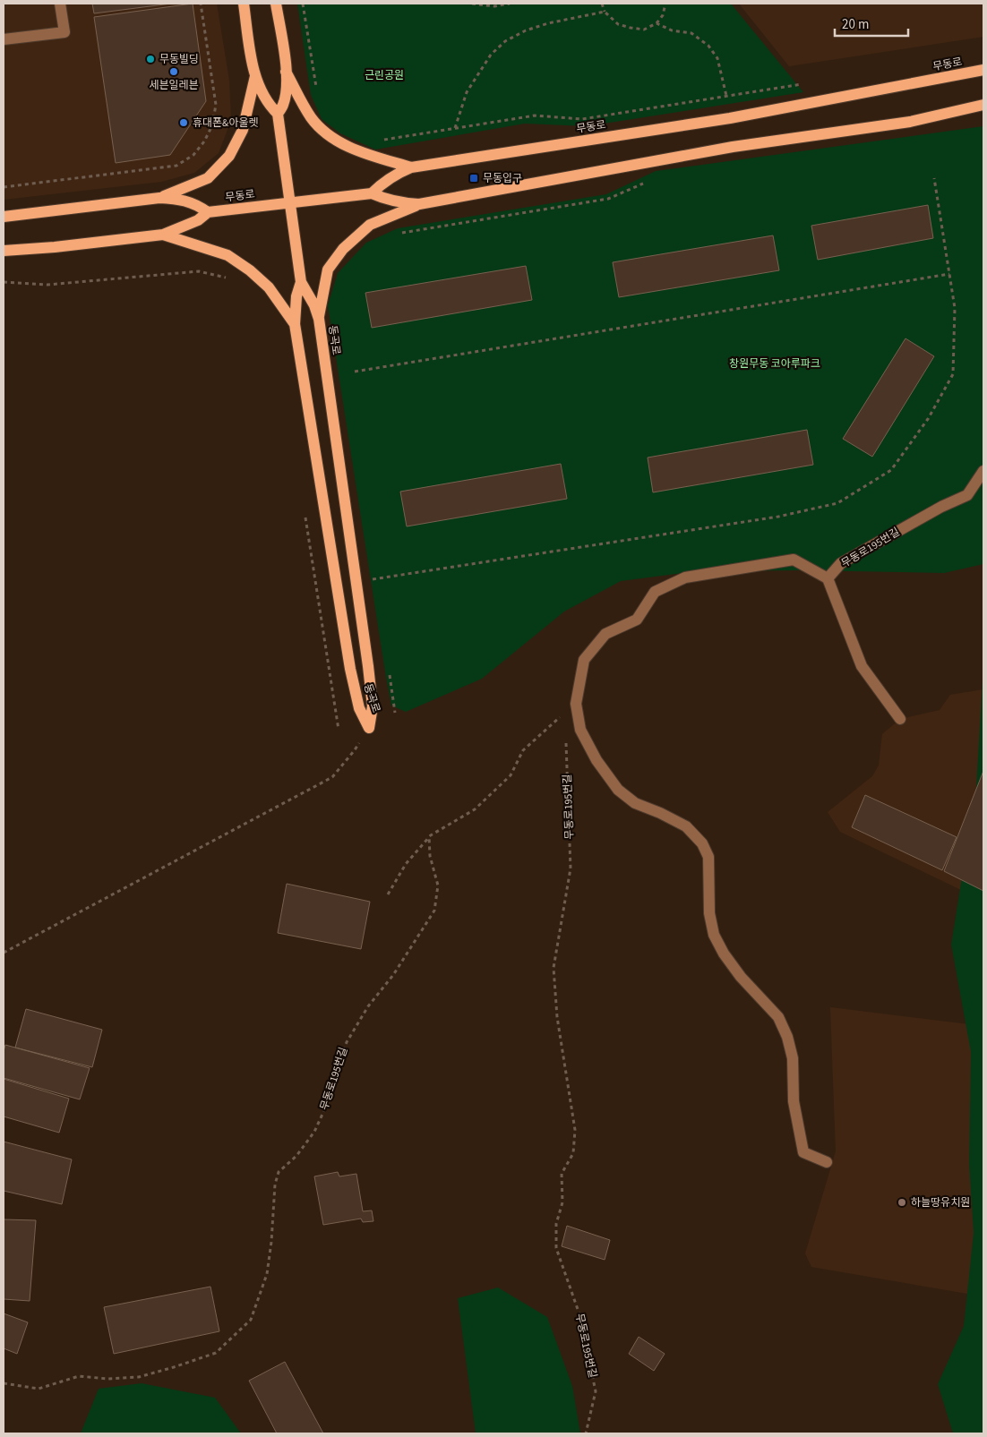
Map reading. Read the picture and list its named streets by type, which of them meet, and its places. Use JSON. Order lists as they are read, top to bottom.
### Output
{
  "streets": {
    "main road": ["무동로", "동곡로"],
    "lane": ["무동로195번길"]
  },
  "parks": ["근린공원", "창원무동 코아루파크"],
  "places": {
    "other": [
      "무동빌딩",
      "세븐일레븐",
      "휴대폰&아울렛",
      "하늘땅유치원"
    ],
    "transit": ["무동입구"]
  },
  "scale_bar": "20 m"
}
